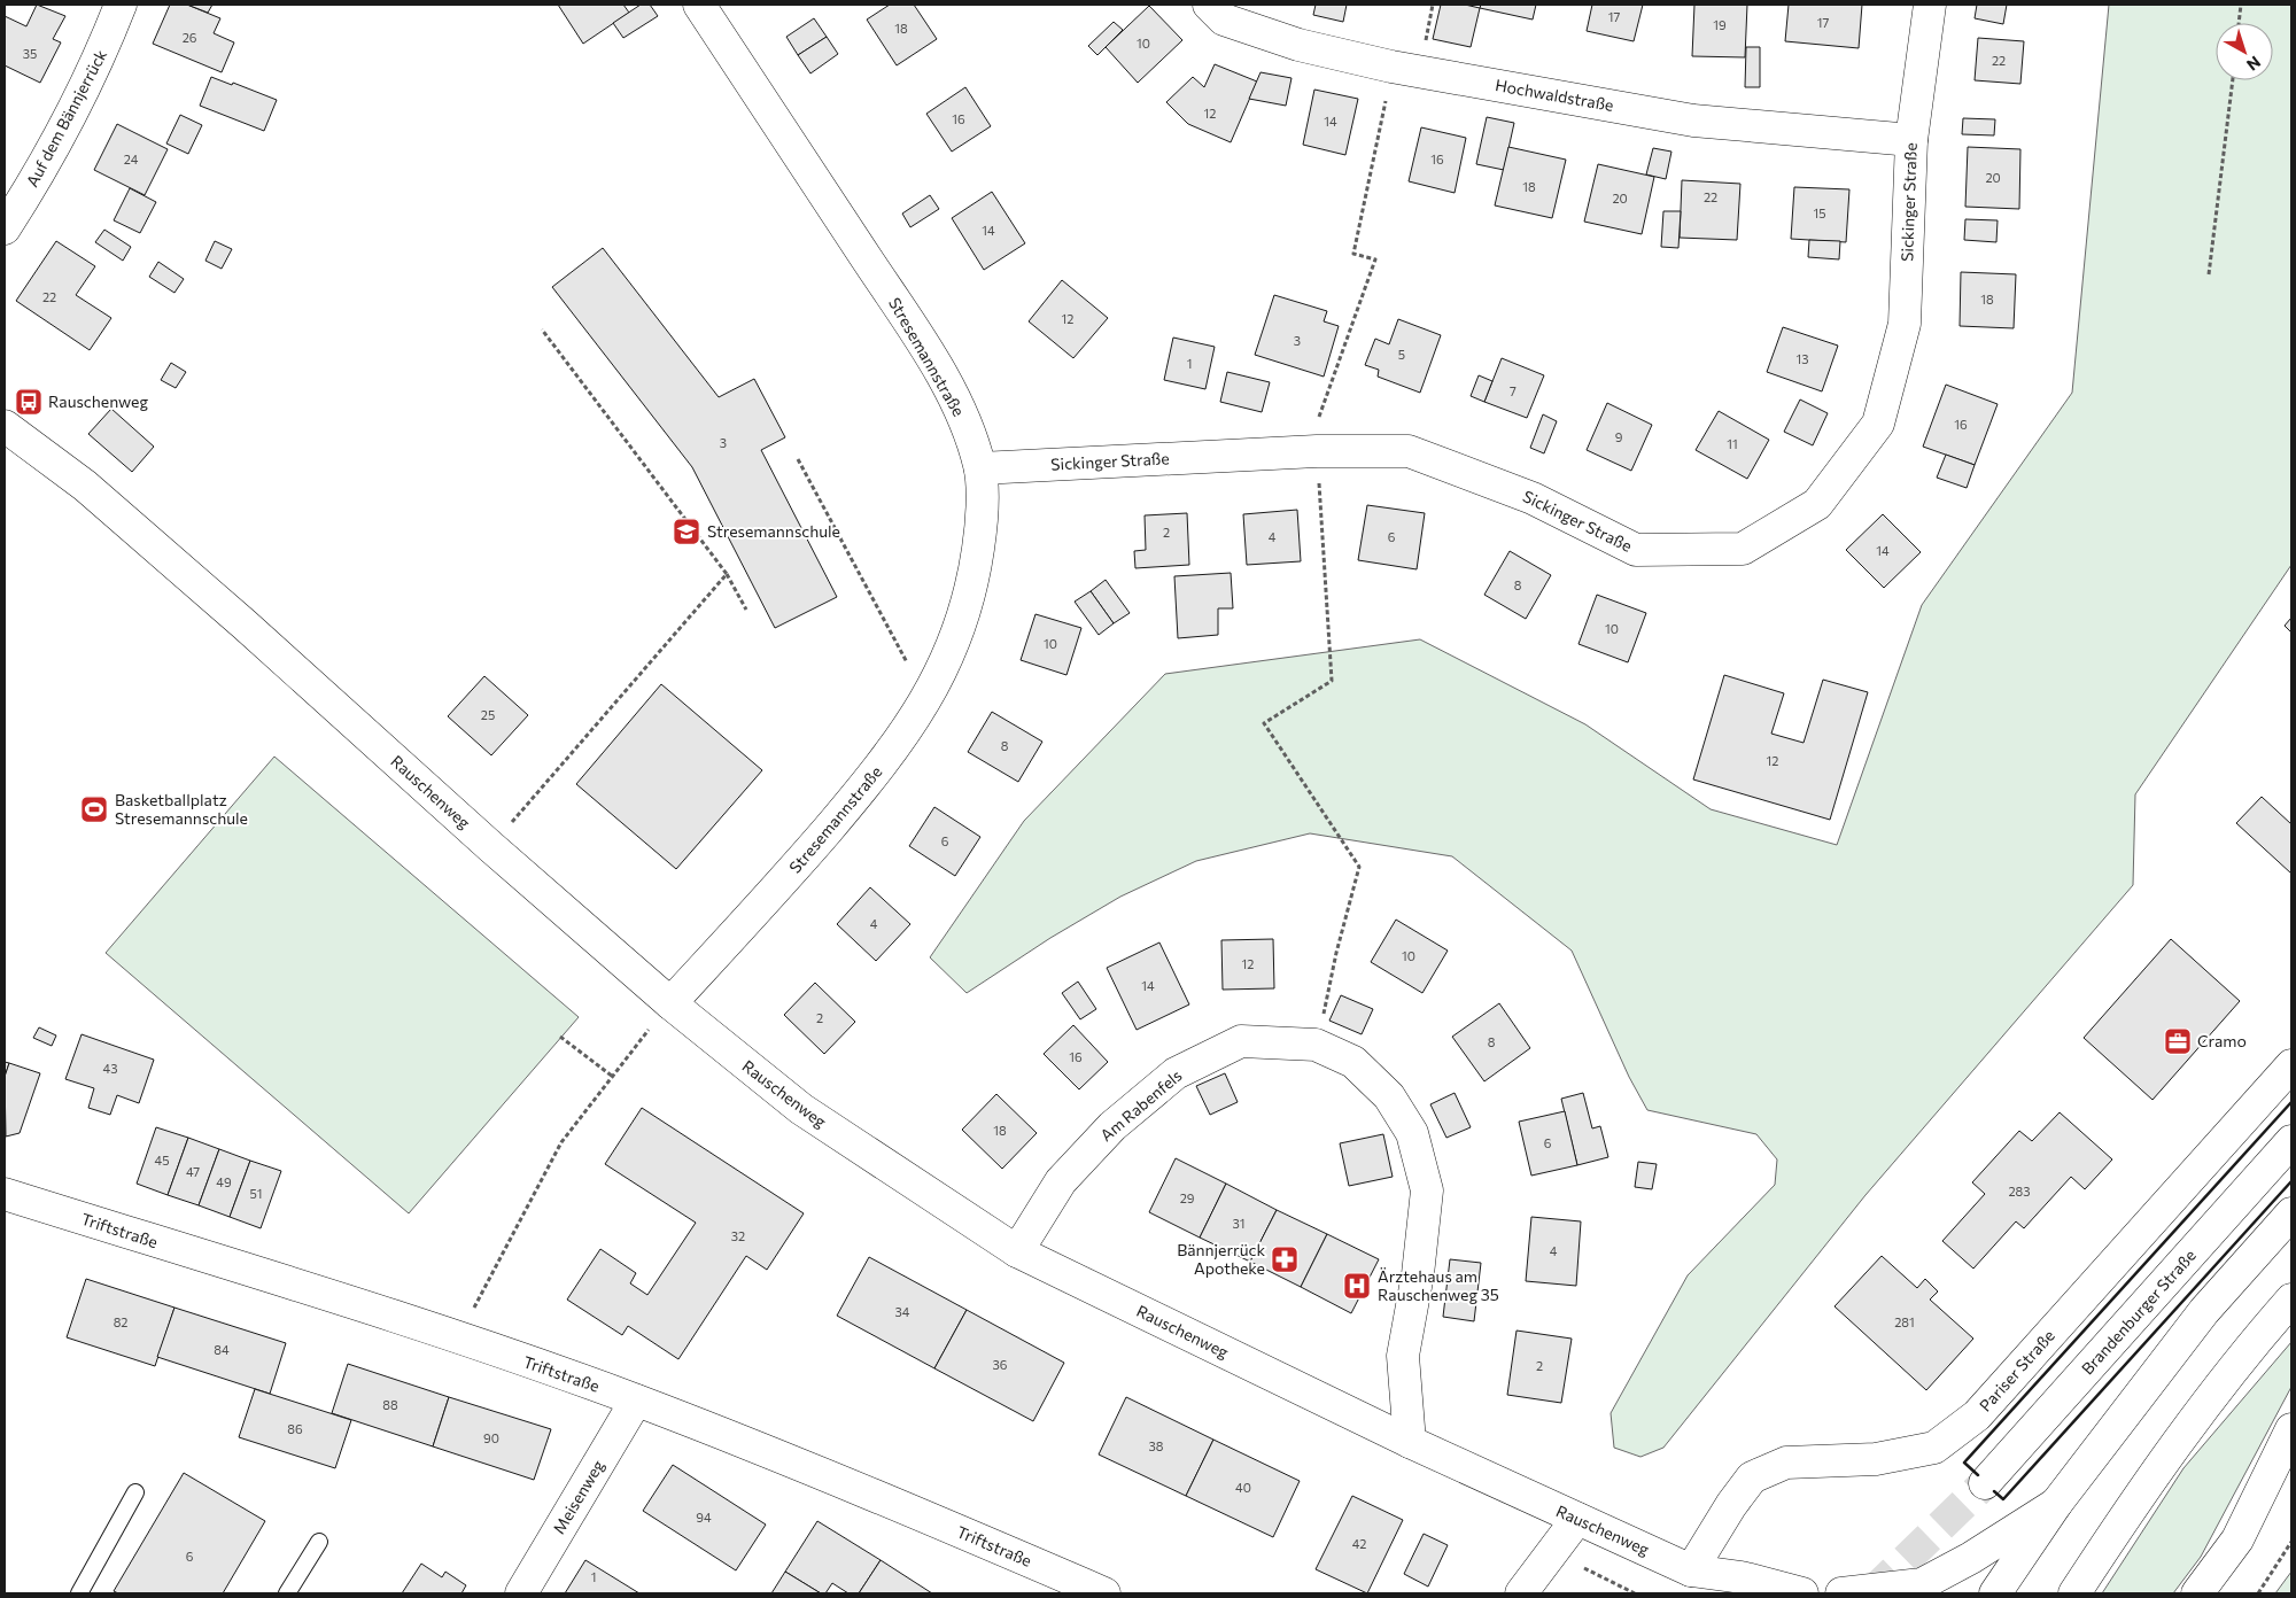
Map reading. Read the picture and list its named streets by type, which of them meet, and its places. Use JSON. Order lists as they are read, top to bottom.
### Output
{
  "streets": {
    "street": [
      "Hochwaldstraße",
      "Auf dem Bännjerrück",
      "Sickinger Straße",
      "Stresemannstraße",
      "Rauschenweg",
      "Am Rabenfels",
      "Triftstraße",
      "Brandenburger Straße",
      "Pariser Straße",
      "Meisenweg"
    ]
  },
  "crossings": [
    ["Hochwaldstraße", "Sickinger Straße"],
    ["Sickinger Straße", "Stresemannstraße"],
    ["Stresemannstraße", "Rauschenweg"],
    ["Rauschenweg", "Am Rabenfels"],
    ["Rauschenweg", "Pariser Straße"],
    ["Triftstraße", "Meisenweg"]
  ],
  "places": {
    "bus stop": ["Rauschenweg"],
    "school or university": ["Stresemannschule"],
    "sports": ["Basketballplatz Stresemannschule"],
    "office": ["Cramo"],
    "pharmacy": ["Bännjerrück Apotheke"],
    "hospital": ["Ärztehaus am Rauschenweg 35"]
  },
  "house_numbers": [
    "17",
    "17",
    "19",
    "18",
    "26",
    "10",
    "35",
    "22",
    "12",
    "16",
    "14",
    "24",
    "16",
    "20",
    "18",
    "22",
    "20",
    "15",
    "14",
    "22",
    "18",
    "12",
    "3",
    "5",
    "13",
    "1",
    "7",
    "16",
    "9",
    "3",
    "11",
    "2",
    "4",
    "6",
    "14",
    "8",
    "10",
    "10",
    "25",
    "8",
    "12",
    "6",
    "4",
    "10",
    "12",
    "14",
    "2",
    "8",
    "16",
    "43",
    "18",
    "6",
    "45",
    "47",
    "49",
    "283",
    "51",
    "29",
    "31",
    "32",
    "4",
    "34",
    "82",
    "281",
    "84",
    "36",
    "2",
    "88",
    "86",
    "90",
    "38",
    "40",
    "94",
    "42",
    "6",
    "1"
  ],
  "north": "bottom right"
}
